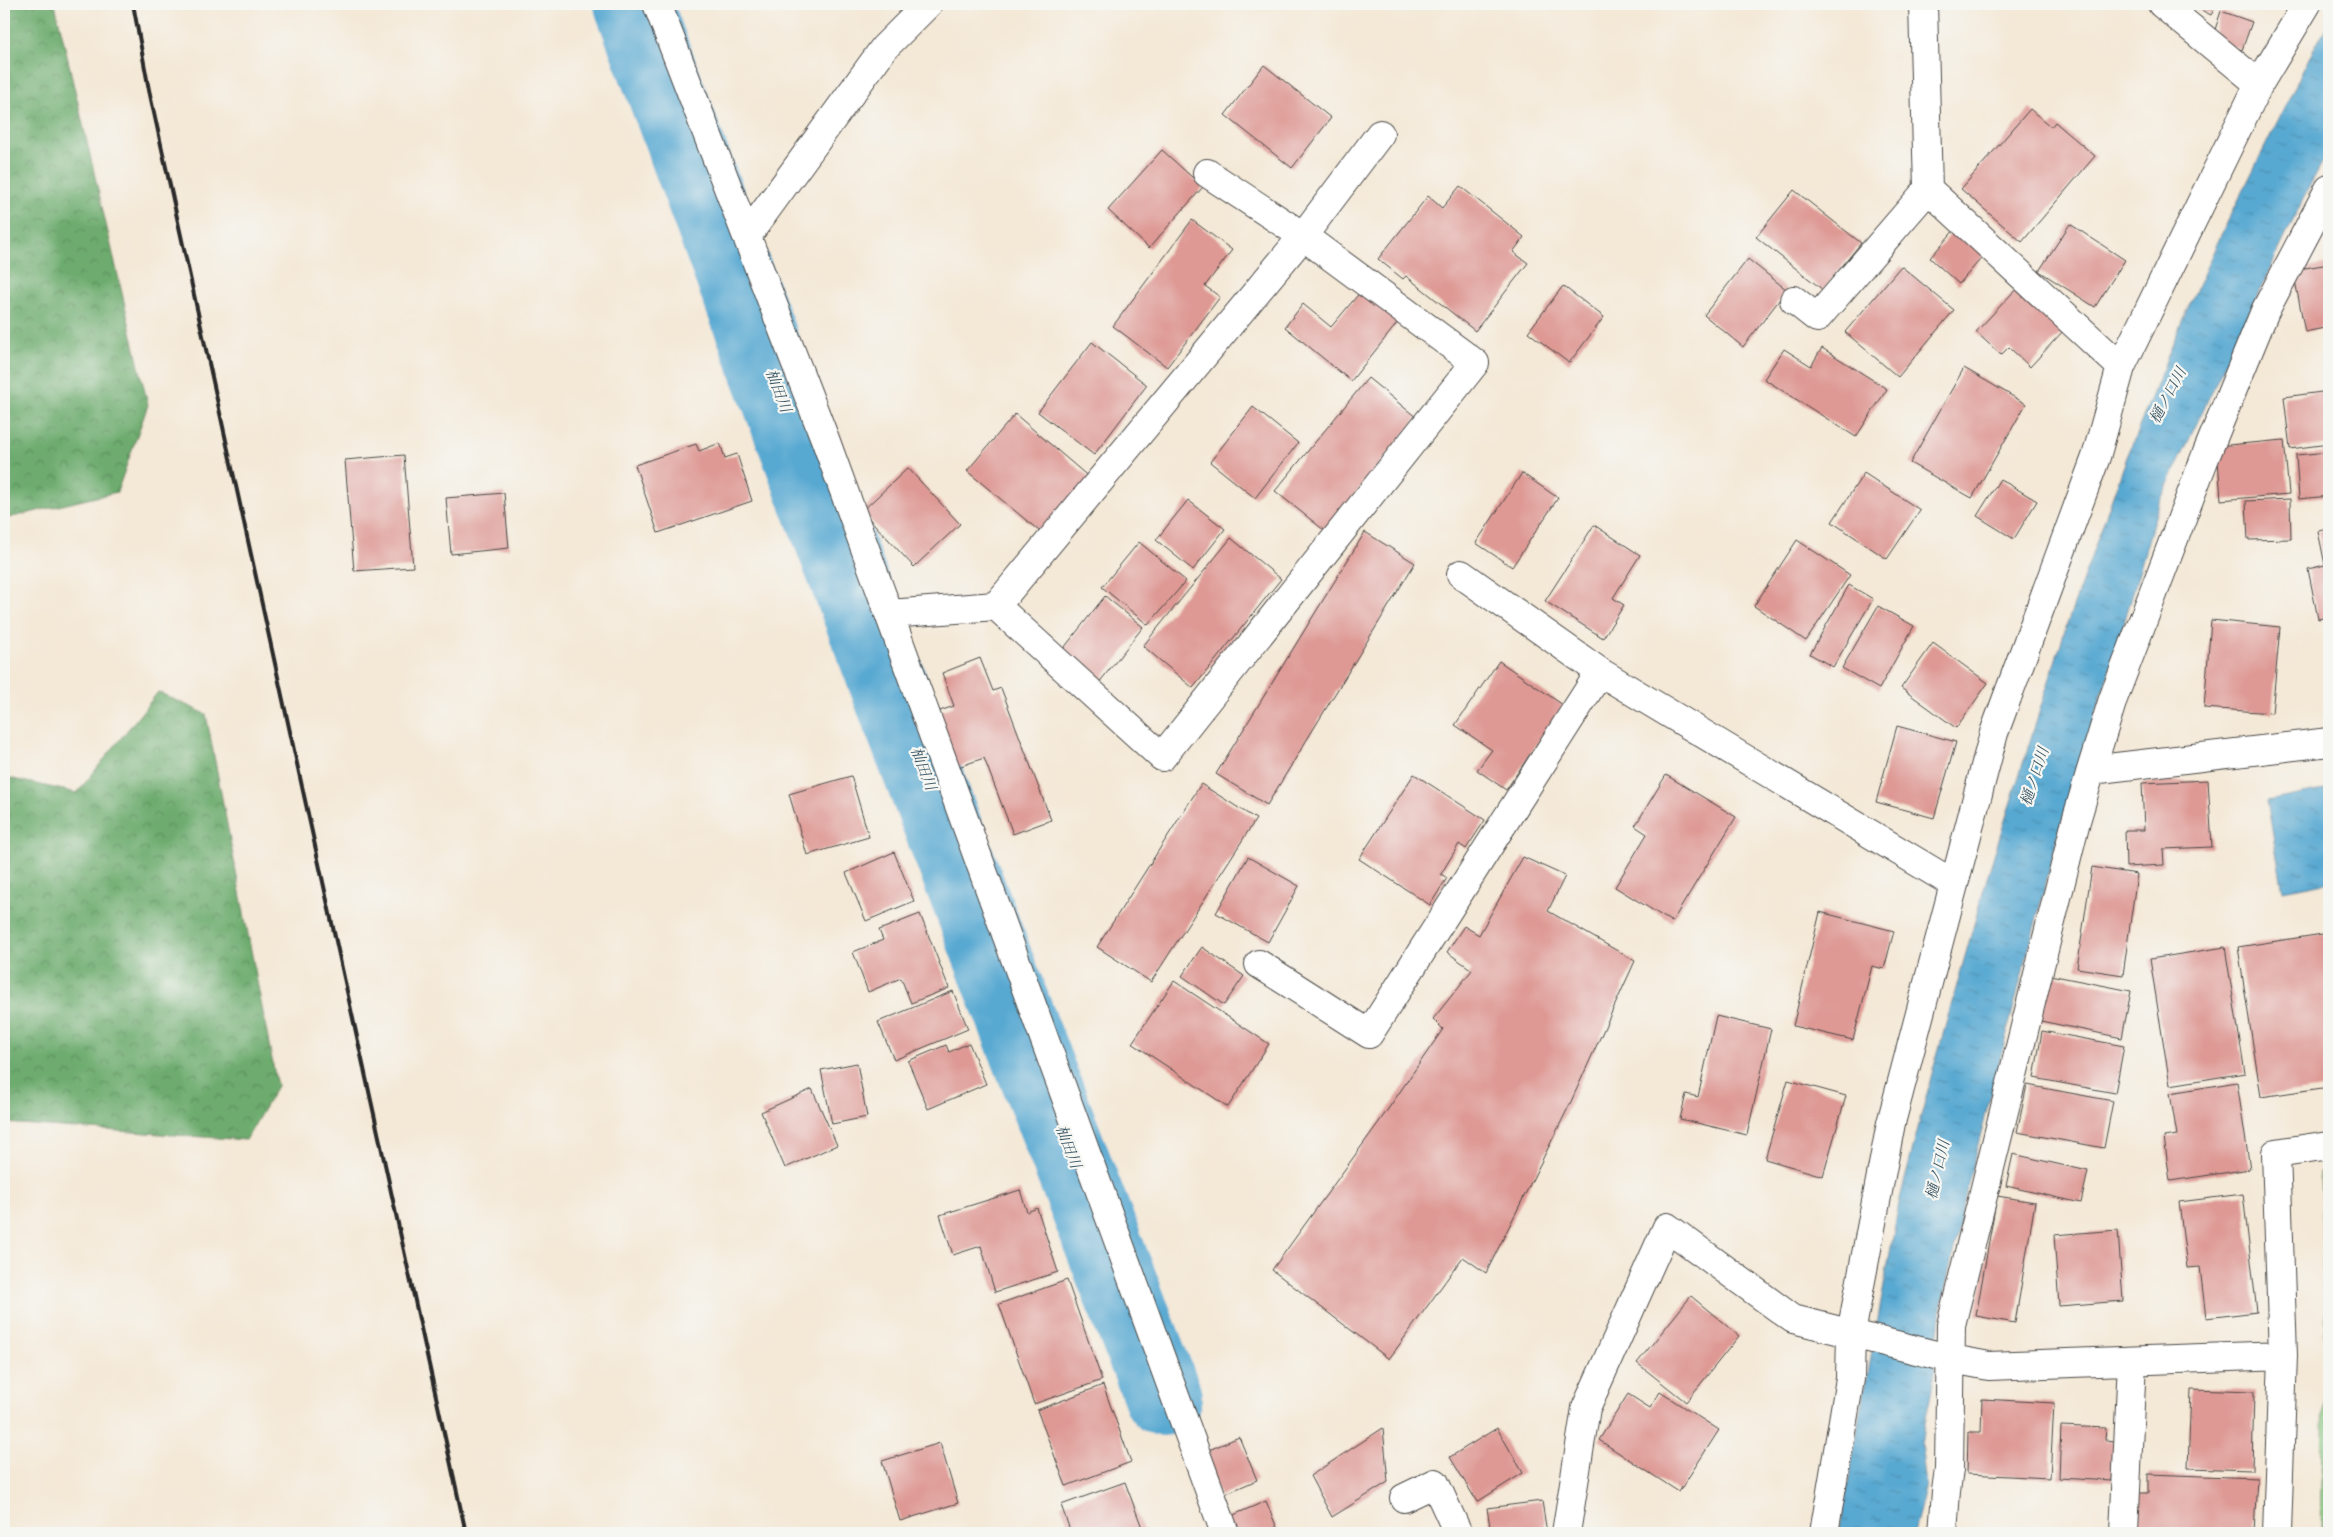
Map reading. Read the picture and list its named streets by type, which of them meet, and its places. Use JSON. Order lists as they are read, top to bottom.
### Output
{
  "water": ["杣田川", "樋ノ口川"]
}
